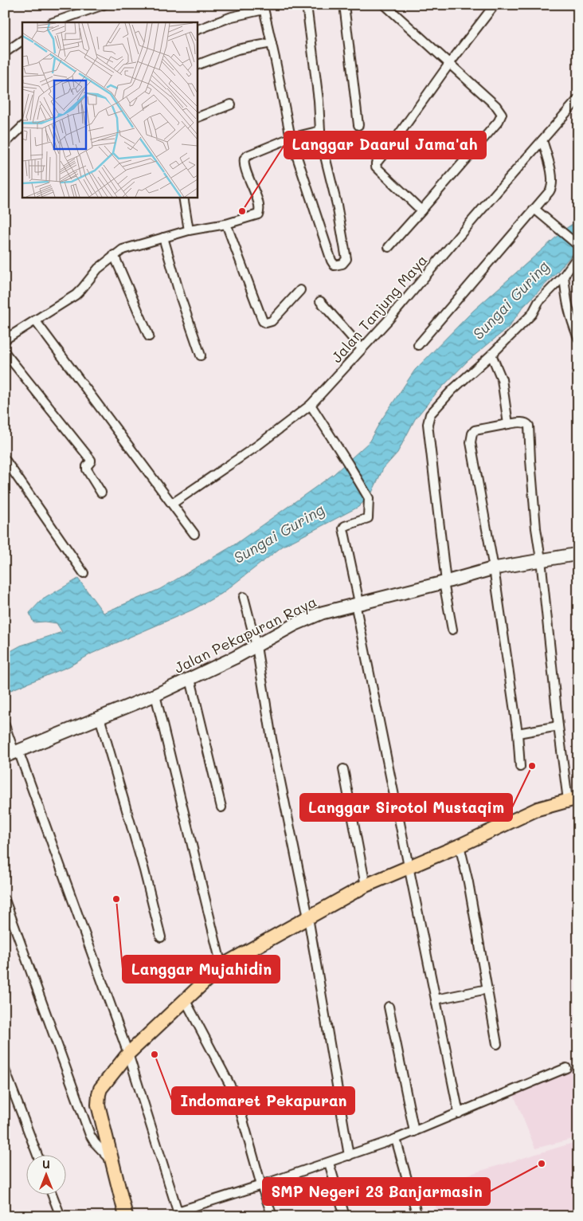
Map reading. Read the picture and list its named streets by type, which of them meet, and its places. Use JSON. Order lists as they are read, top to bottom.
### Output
{
  "streets": {
    "street": ["Jalan Tanjung Maya", "Jalan Pekapuran Raya"]
  },
  "water": ["Sungai Guring"],
  "places": [
    "Langgar Daarul Jama'ah",
    "Langgar Sirotol Mustaqim",
    "Langgar Mujahidin",
    "Indomaret Pekapuran",
    "SMP Negeri 23 Banjarmasin"
  ],
  "north": "top"
}
